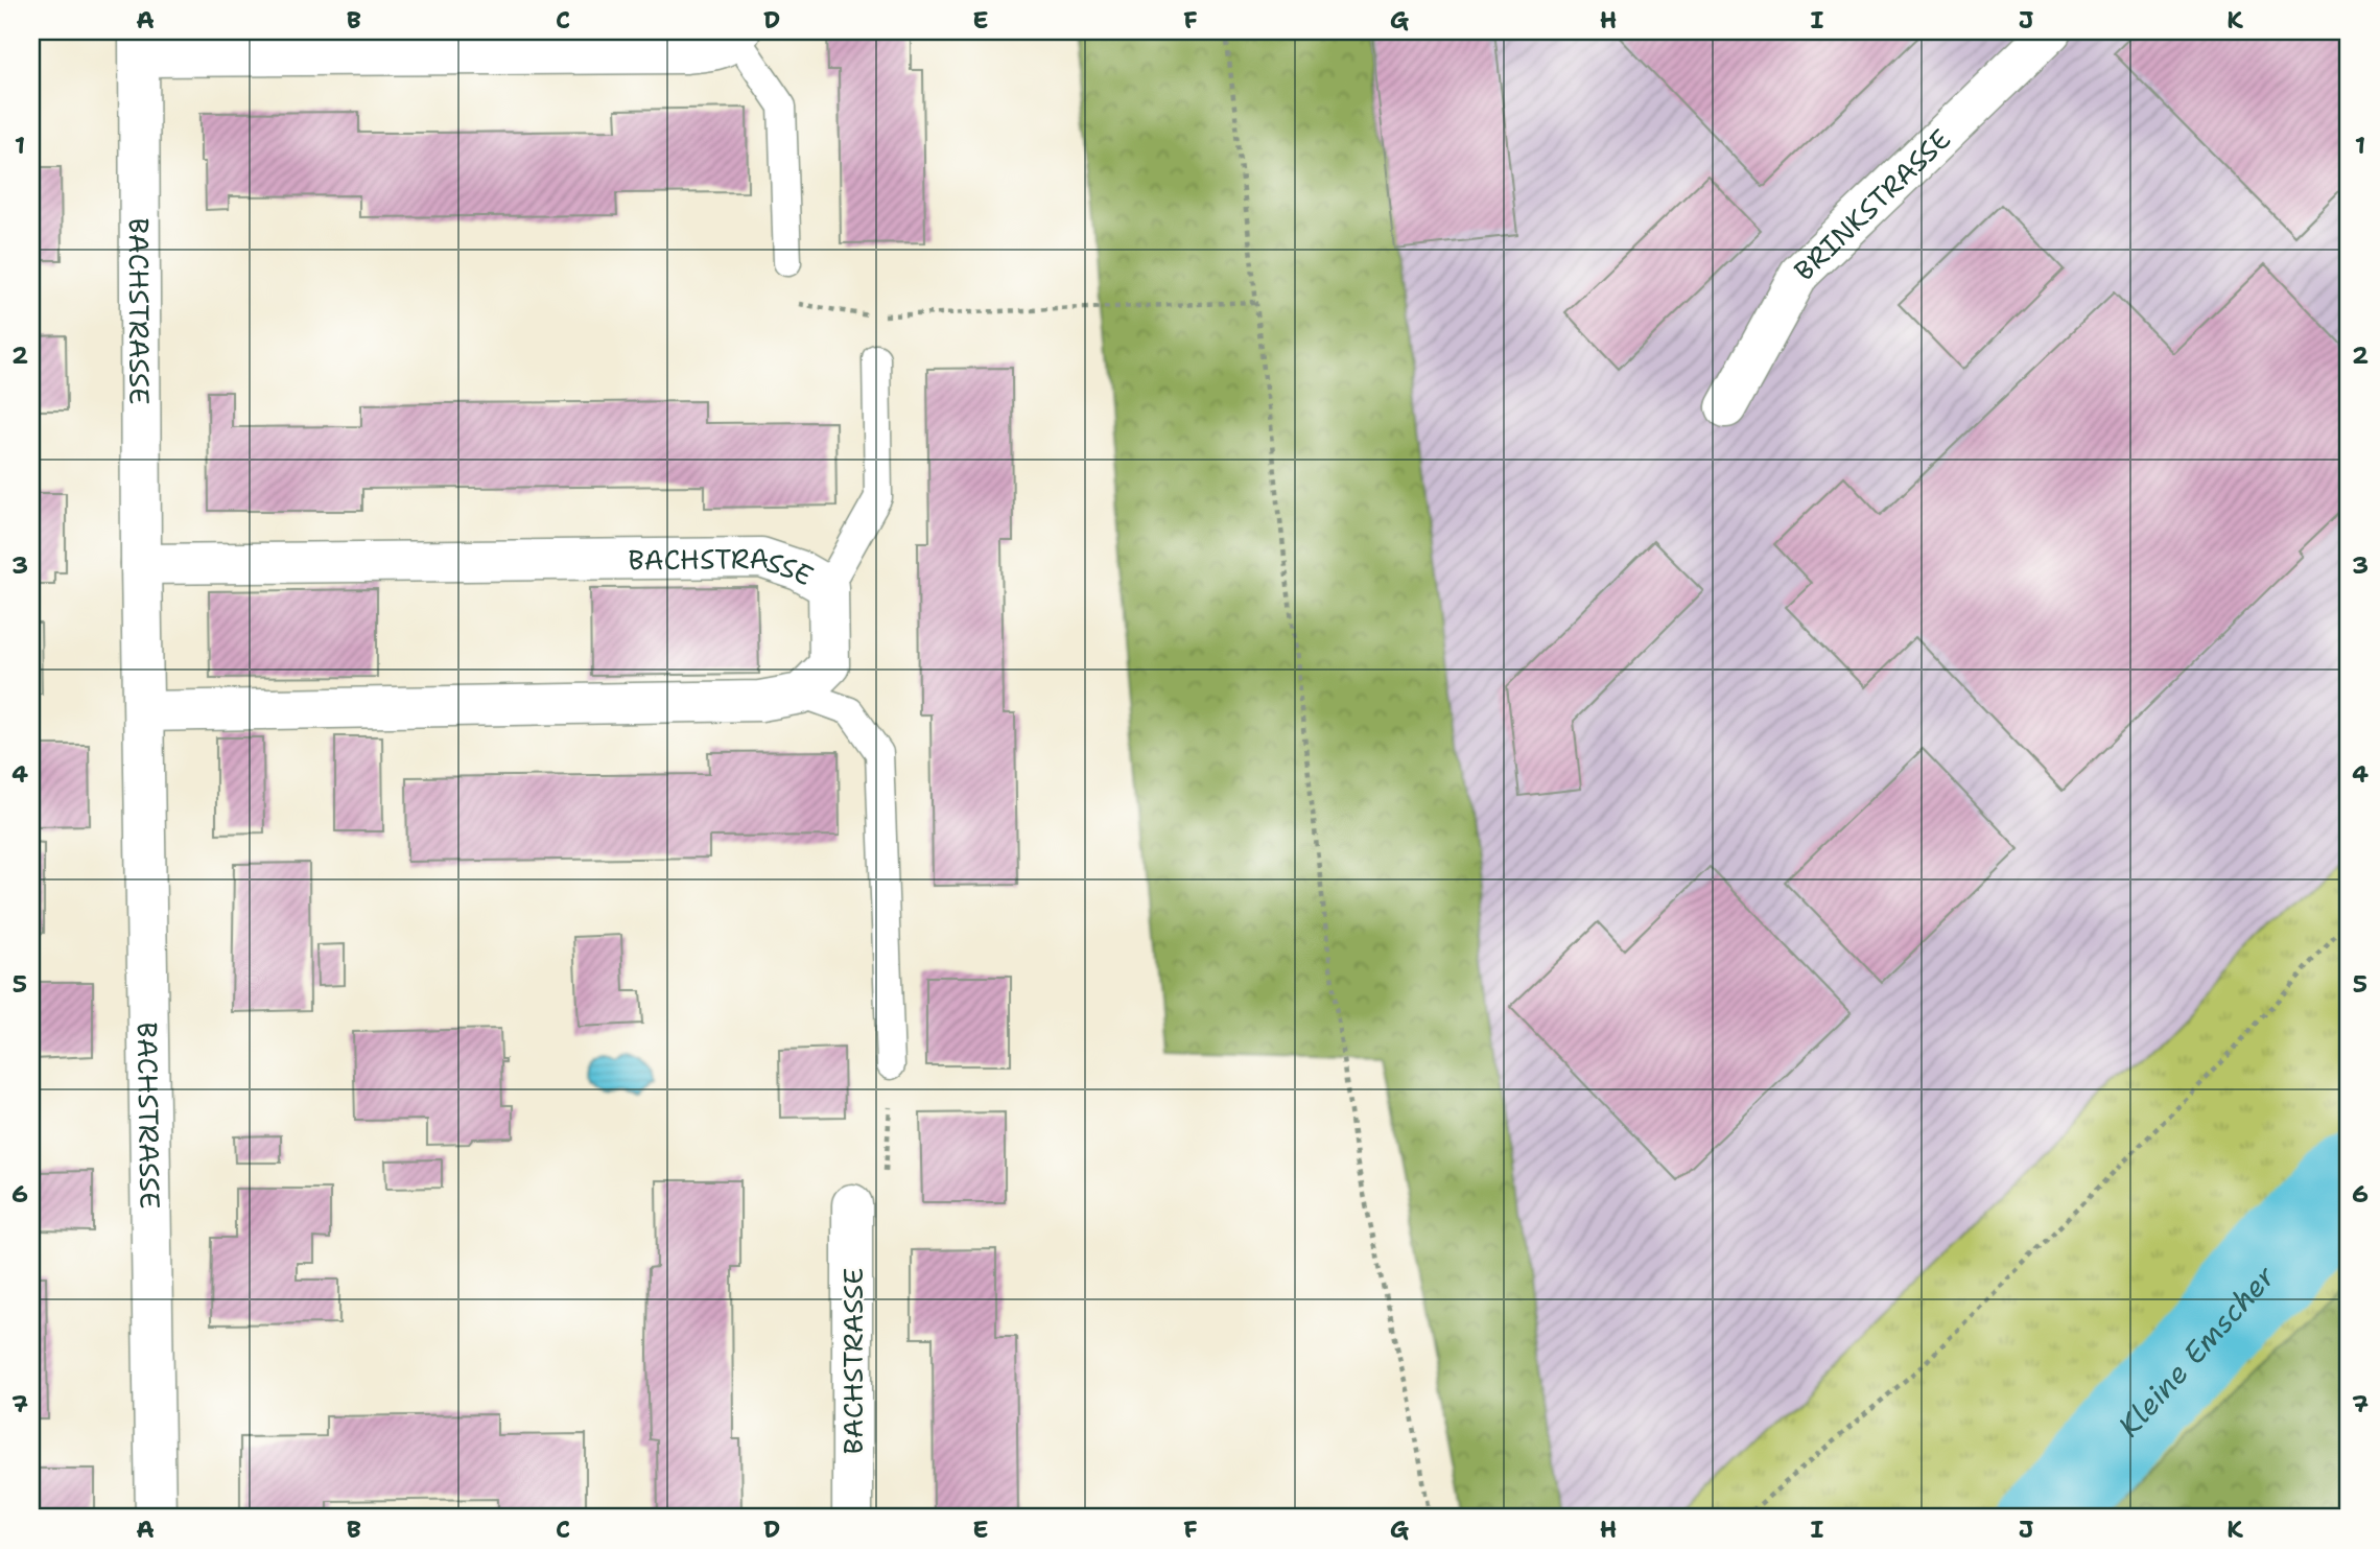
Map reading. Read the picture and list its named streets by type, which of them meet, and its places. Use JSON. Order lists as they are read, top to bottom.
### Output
{
  "streets": {
    "street": ["BRINKSTRASSE", "BACHSTRASSE"]
  },
  "water": ["Kleine Emscher"],
  "grid": {
    "columns": [
      "A",
      "B",
      "C",
      "D",
      "E",
      "F",
      "G",
      "H",
      "I",
      "J",
      "K"
    ],
    "rows": [
      "1",
      "2",
      "3",
      "4",
      "5",
      "6",
      "7"
    ]
  }
}
